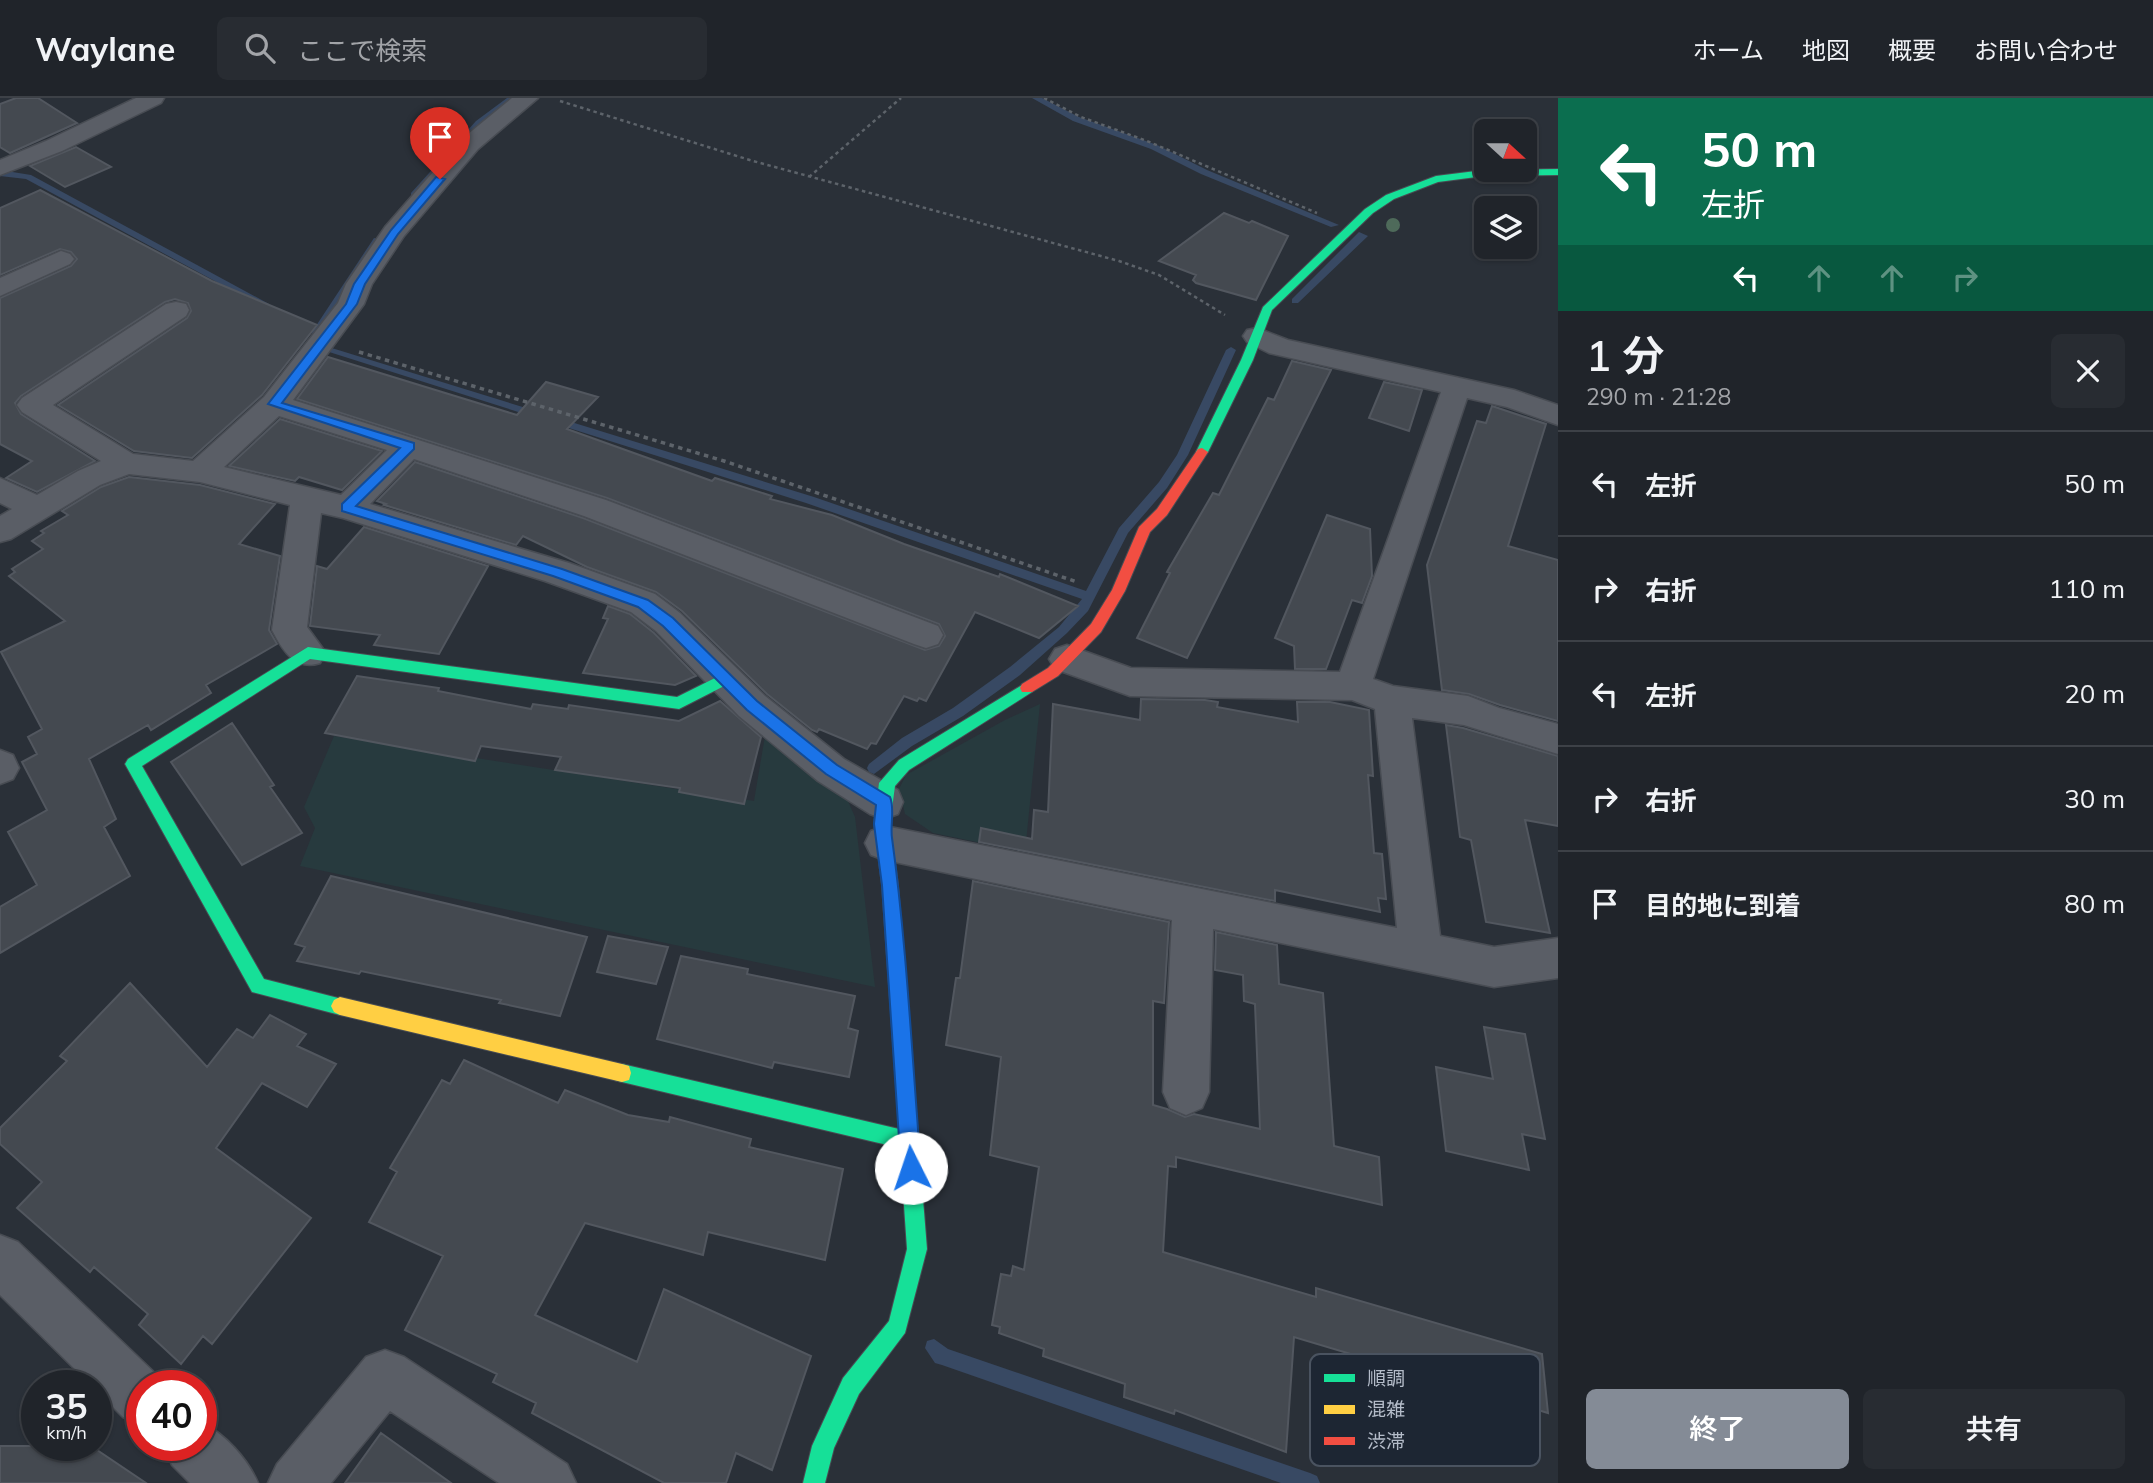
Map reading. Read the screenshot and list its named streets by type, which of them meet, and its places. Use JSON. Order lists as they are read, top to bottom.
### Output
{
  "legend": ["順調", "混雑", "渋滞"],
  "north": "right",
  "page": {
    "header": "Waylane",
    "search": "ここで検索",
    "nav": [
      "ホーム",
      "地図",
      "概要",
      "お問い合わせ"
    ],
    "turn": ["50 m", "左折"],
    "heading": ["1 分", "290 m · 21:28"],
    "list": [
      {
        "name": "左折",
        "value": "50 m"
      },
      {
        "name": "右折",
        "value": "110 m"
      },
      {
        "name": "左折",
        "value": "20 m"
      },
      {
        "name": "右折",
        "value": "30 m"
      },
      {
        "name": "目的地に到着",
        "value": "80 m"
      }
    ],
    "speed": "35 km/h",
    "limit": "40",
    "buttons": ["終了", "共有"]
  }
}
